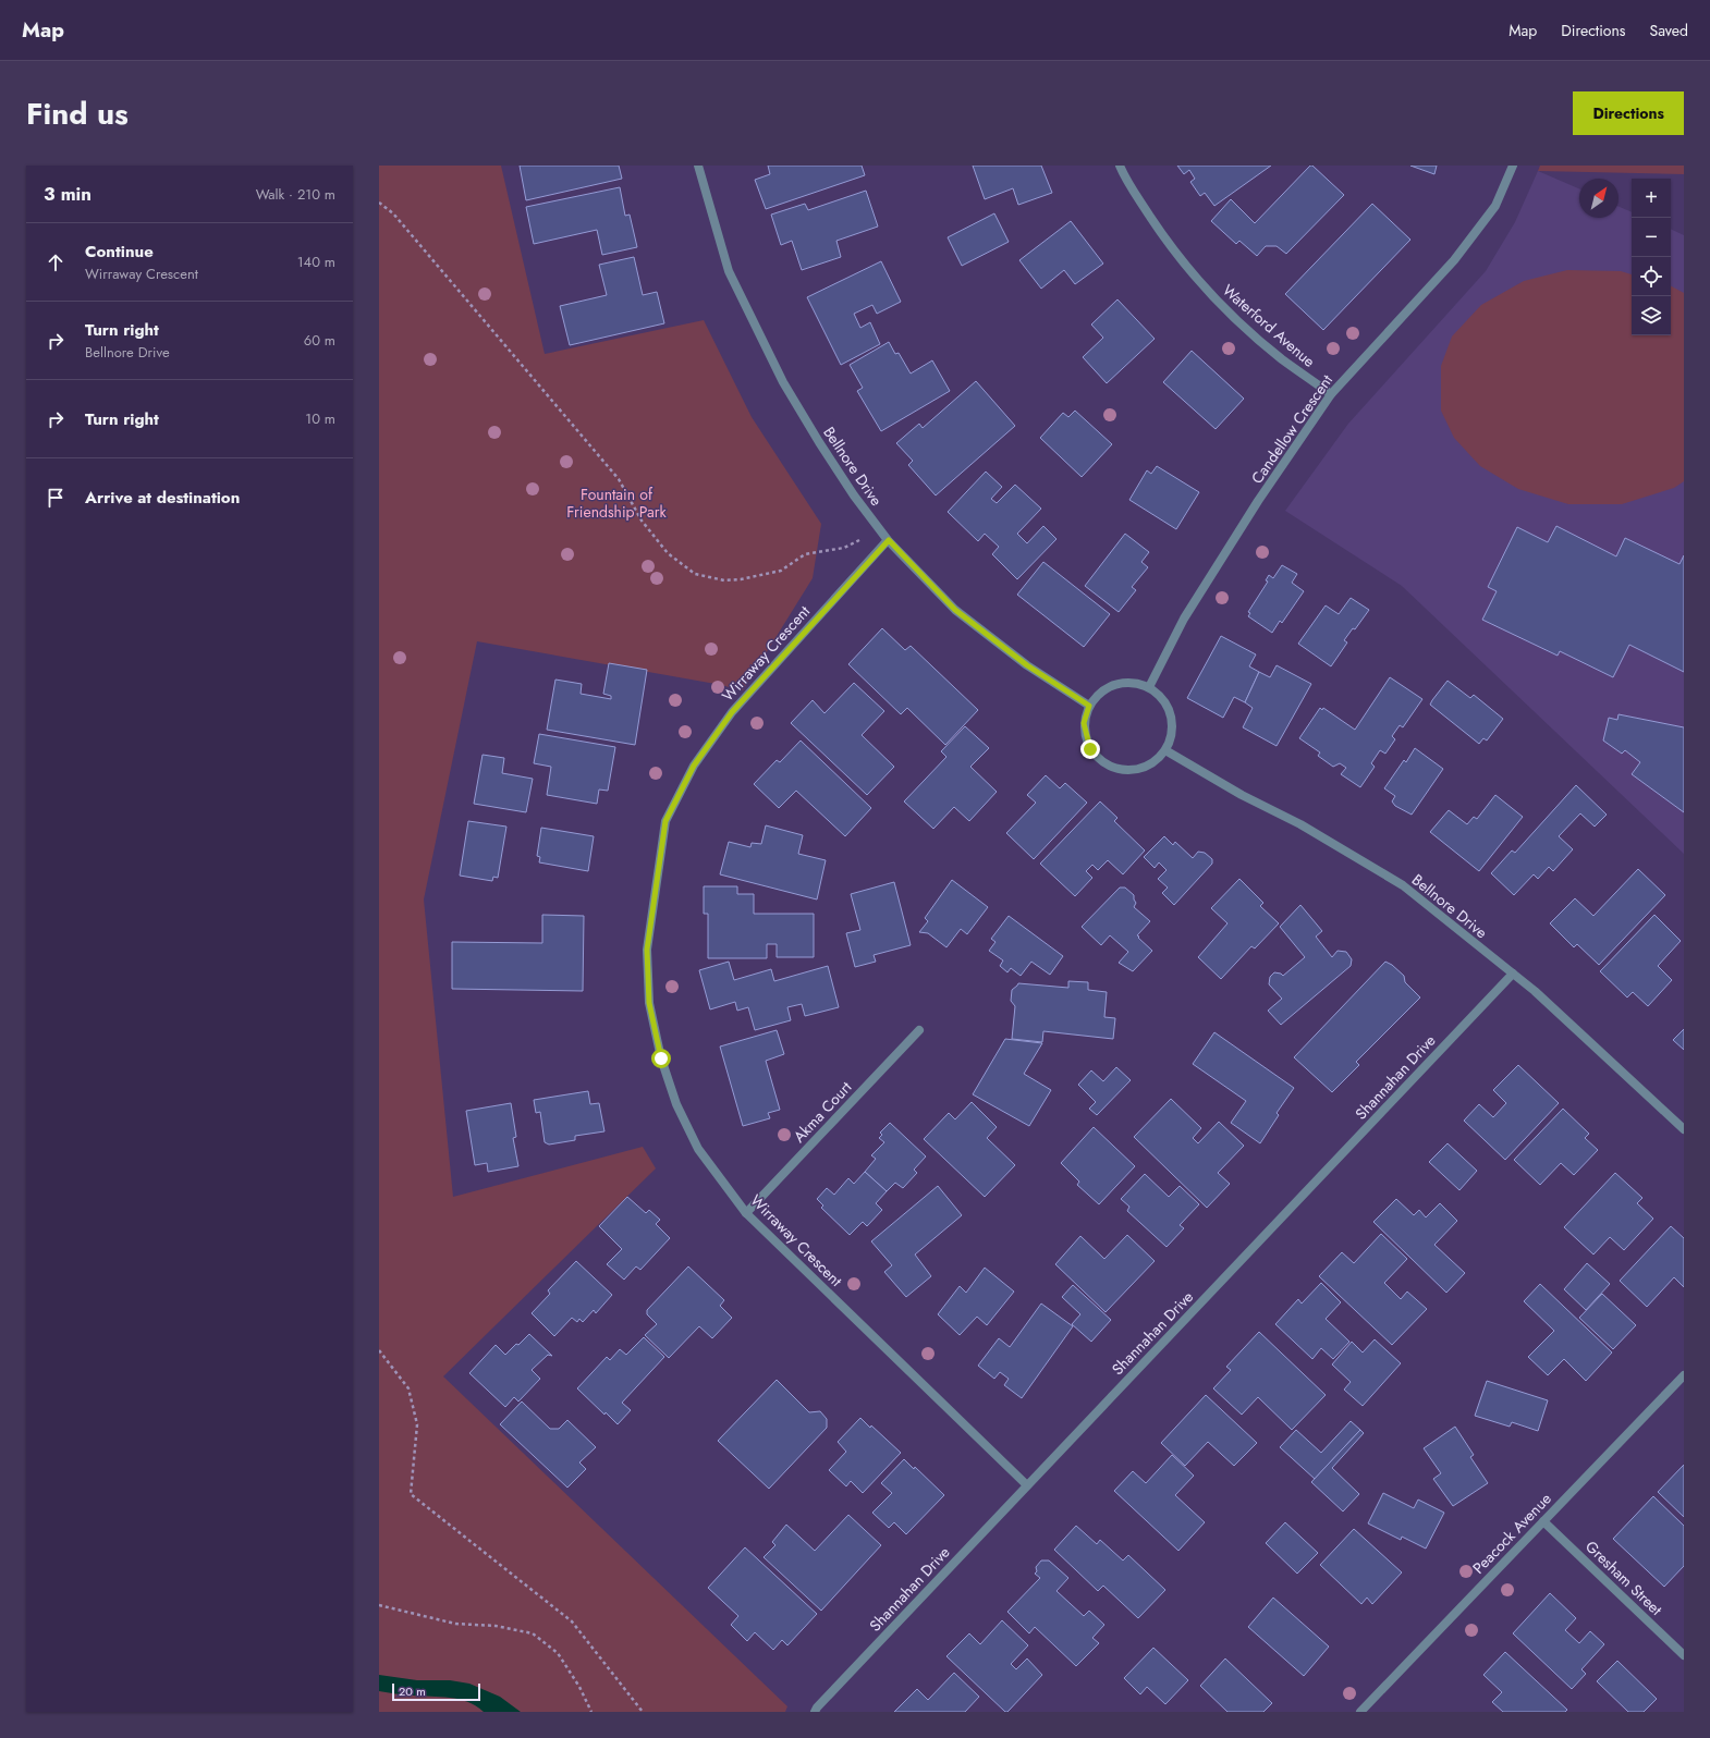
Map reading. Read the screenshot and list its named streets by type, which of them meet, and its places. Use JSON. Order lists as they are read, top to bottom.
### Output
{
  "streets": {
    "street": [
      "Waterford Avenue",
      "Candellow Crescent",
      "Bellnore Drive",
      "Wirraway Crescent",
      "Shannahan Drive",
      "Akma Court",
      "Peacock Avenue",
      "Gresham Street"
    ]
  },
  "crossings": [
    ["Waterford Avenue", "Candellow Crescent"],
    ["Candellow Crescent", "Bellnore Drive"],
    ["Bellnore Drive", "Wirraway Crescent"],
    ["Bellnore Drive", "Shannahan Drive"],
    ["Wirraway Crescent", "Shannahan Drive"],
    ["Wirraway Crescent", "Akma Court"],
    ["Peacock Avenue", "Gresham Street"]
  ],
  "parks": ["Fountain of Friendship Park"],
  "scale_bar": "20 m",
  "north": "top right",
  "page": {
    "header": "Map",
    "nav": ["Map", "Directions", "Saved"],
    "title": "Find us",
    "buttons": "Directions",
    "heading": ["3 min", "Walk · 210 m"],
    "map_buttons": ["+", "−"],
    "list": [
      ["Continue", "Wirraway Crescent", "140 m"],
      ["Turn right", "Bellnore Drive", "60 m"],
      ["Turn right", "10 m"],
      "Arrive at destination"
    ],
    "scale": "20 m"
  }
}
